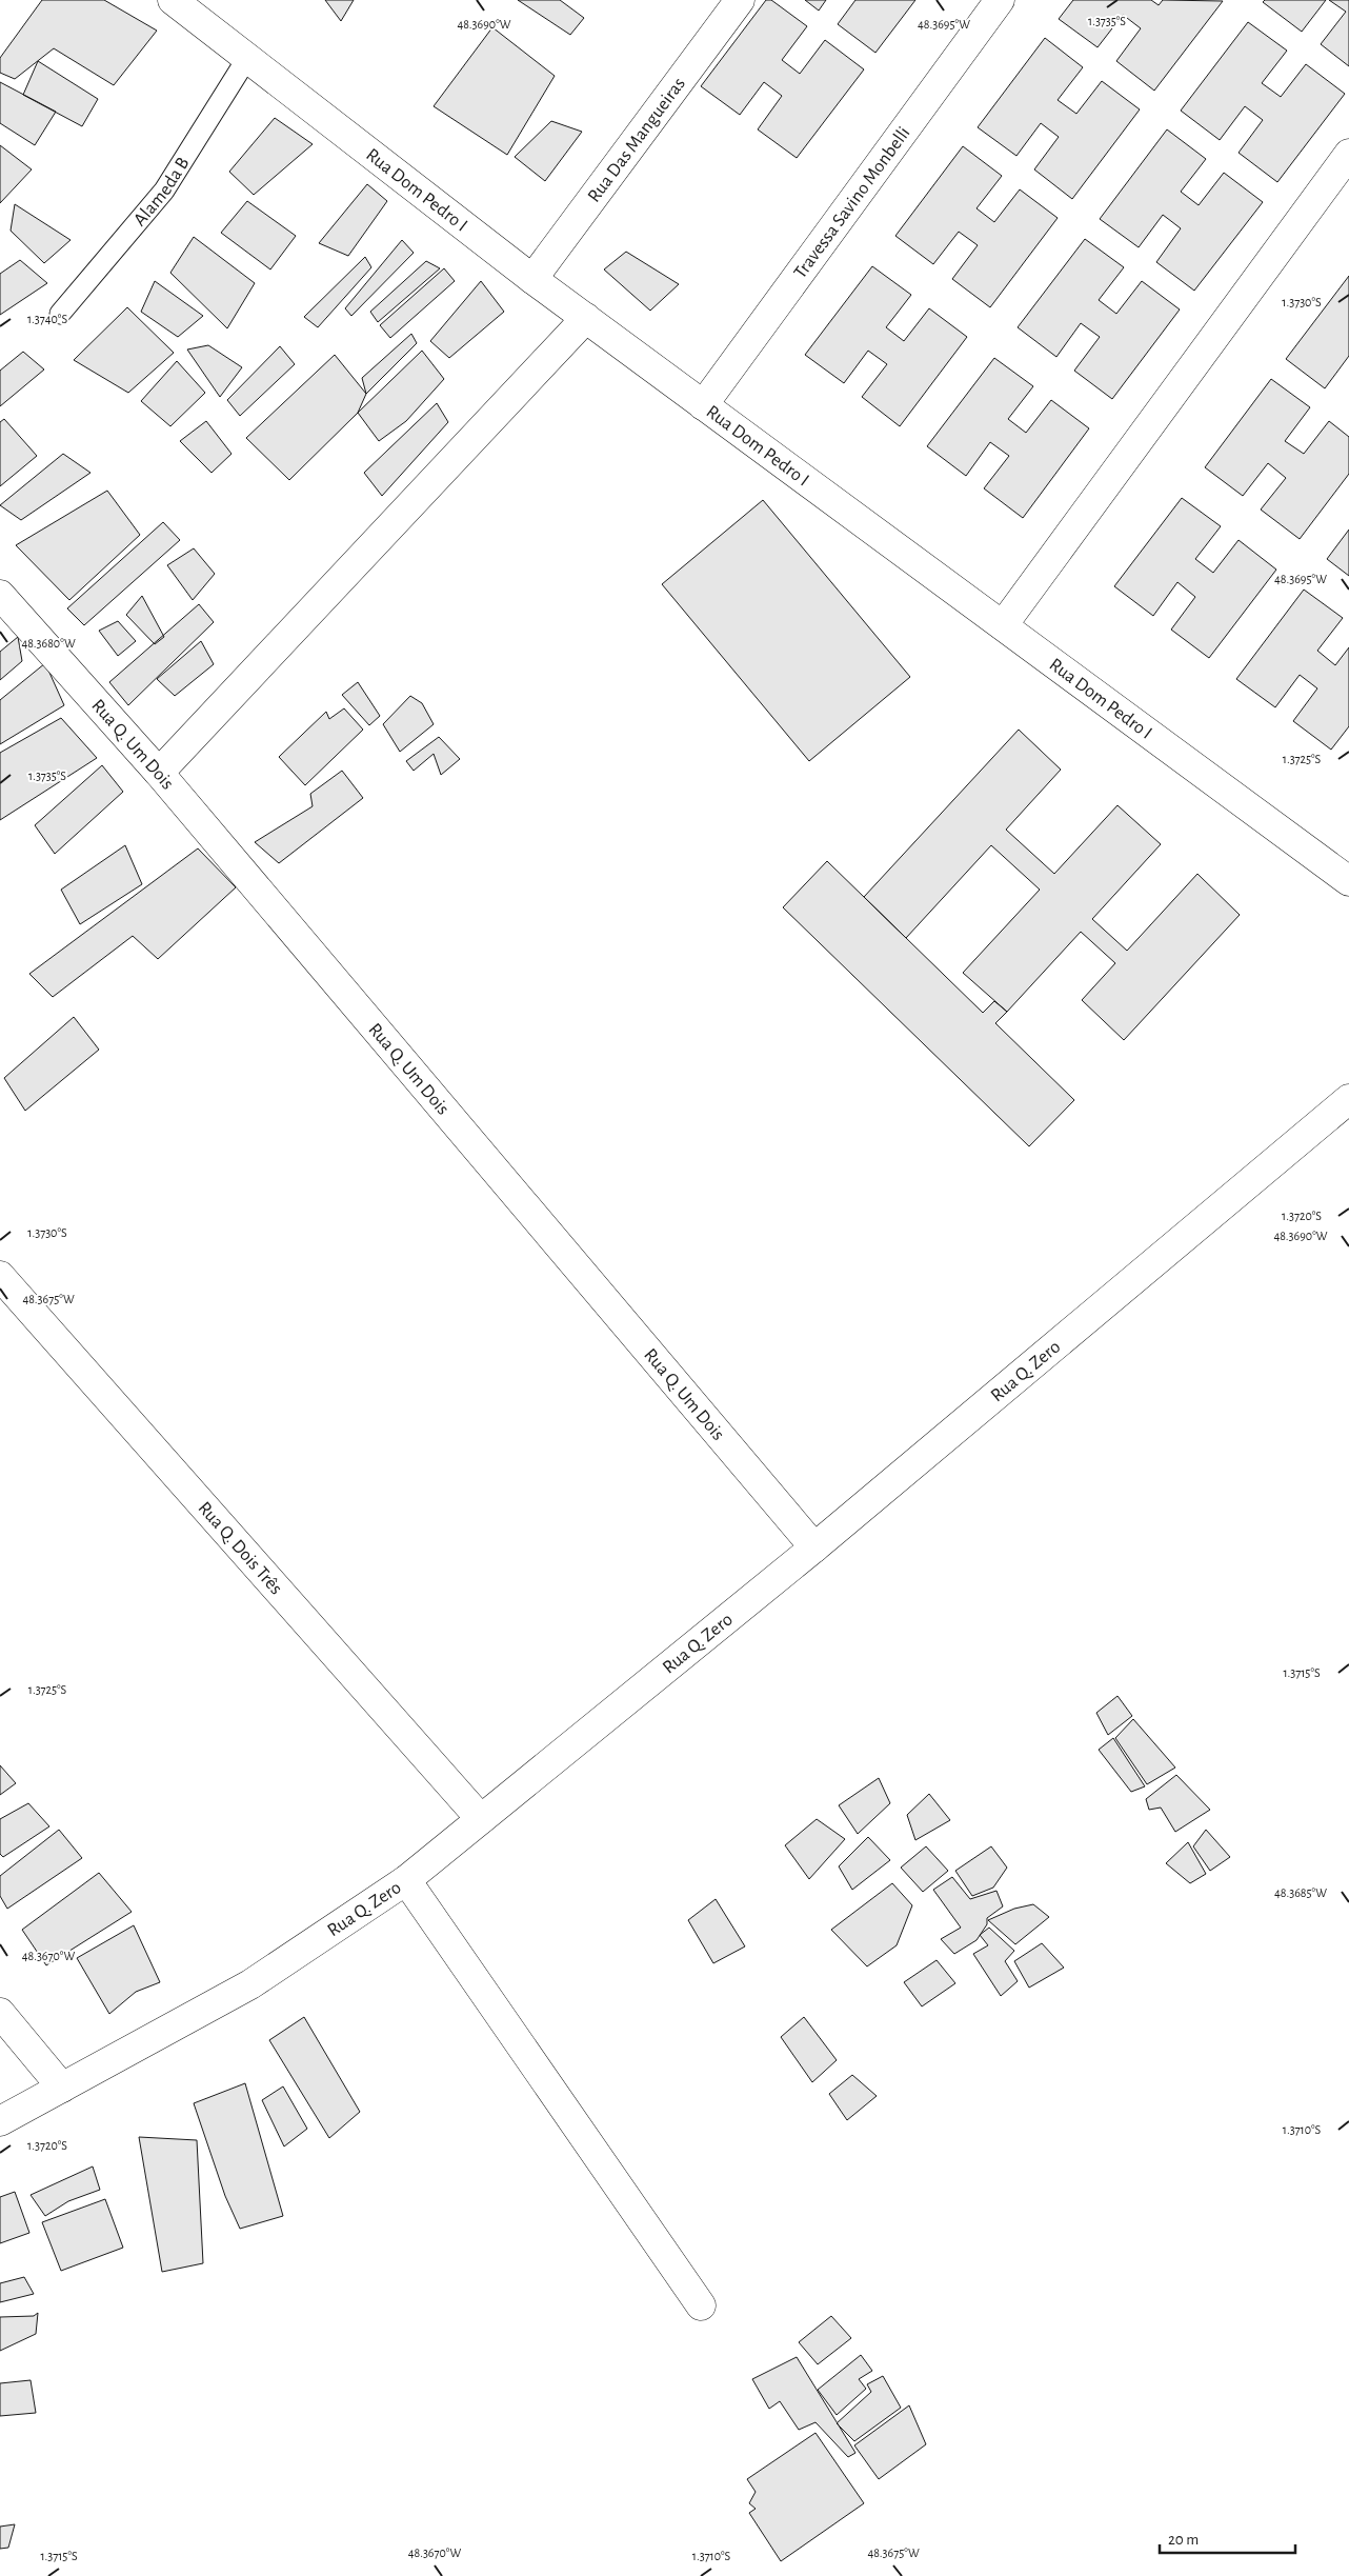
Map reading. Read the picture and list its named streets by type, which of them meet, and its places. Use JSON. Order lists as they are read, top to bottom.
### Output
{
  "streets": {
    "street": [
      "Rua Das Mangueiras",
      "Rua Dom Pedro I",
      "Travessa Savino Monbelli",
      "Rua Q. Um Dois",
      "Rua Q. Zero",
      "Rua Q. Dois Três"
    ],
    "lane": ["Alameda B"]
  },
  "crossings": [
    ["Rua Das Mangueiras", "Rua Dom Pedro I"],
    ["Rua Dom Pedro I", "Alameda B"],
    ["Rua Dom Pedro I", "Travessa Savino Monbelli"],
    ["Rua Q. Um Dois", "Rua Q. Zero"],
    ["Rua Q. Zero", "Rua Q. Dois Três"]
  ],
  "scale_bar": "20 m",
  "coordinates": [
    "1.3735°S",
    "48.3695°W",
    "48.3690°W",
    "1.3730°S",
    "1.3740°S",
    "48.3680°W",
    "1.3725°S",
    "1.3720°S",
    "48.3675°W",
    "1.3715°S",
    "48.3685°W",
    "48.3670°W",
    "1.3710°S"
  ]
}
